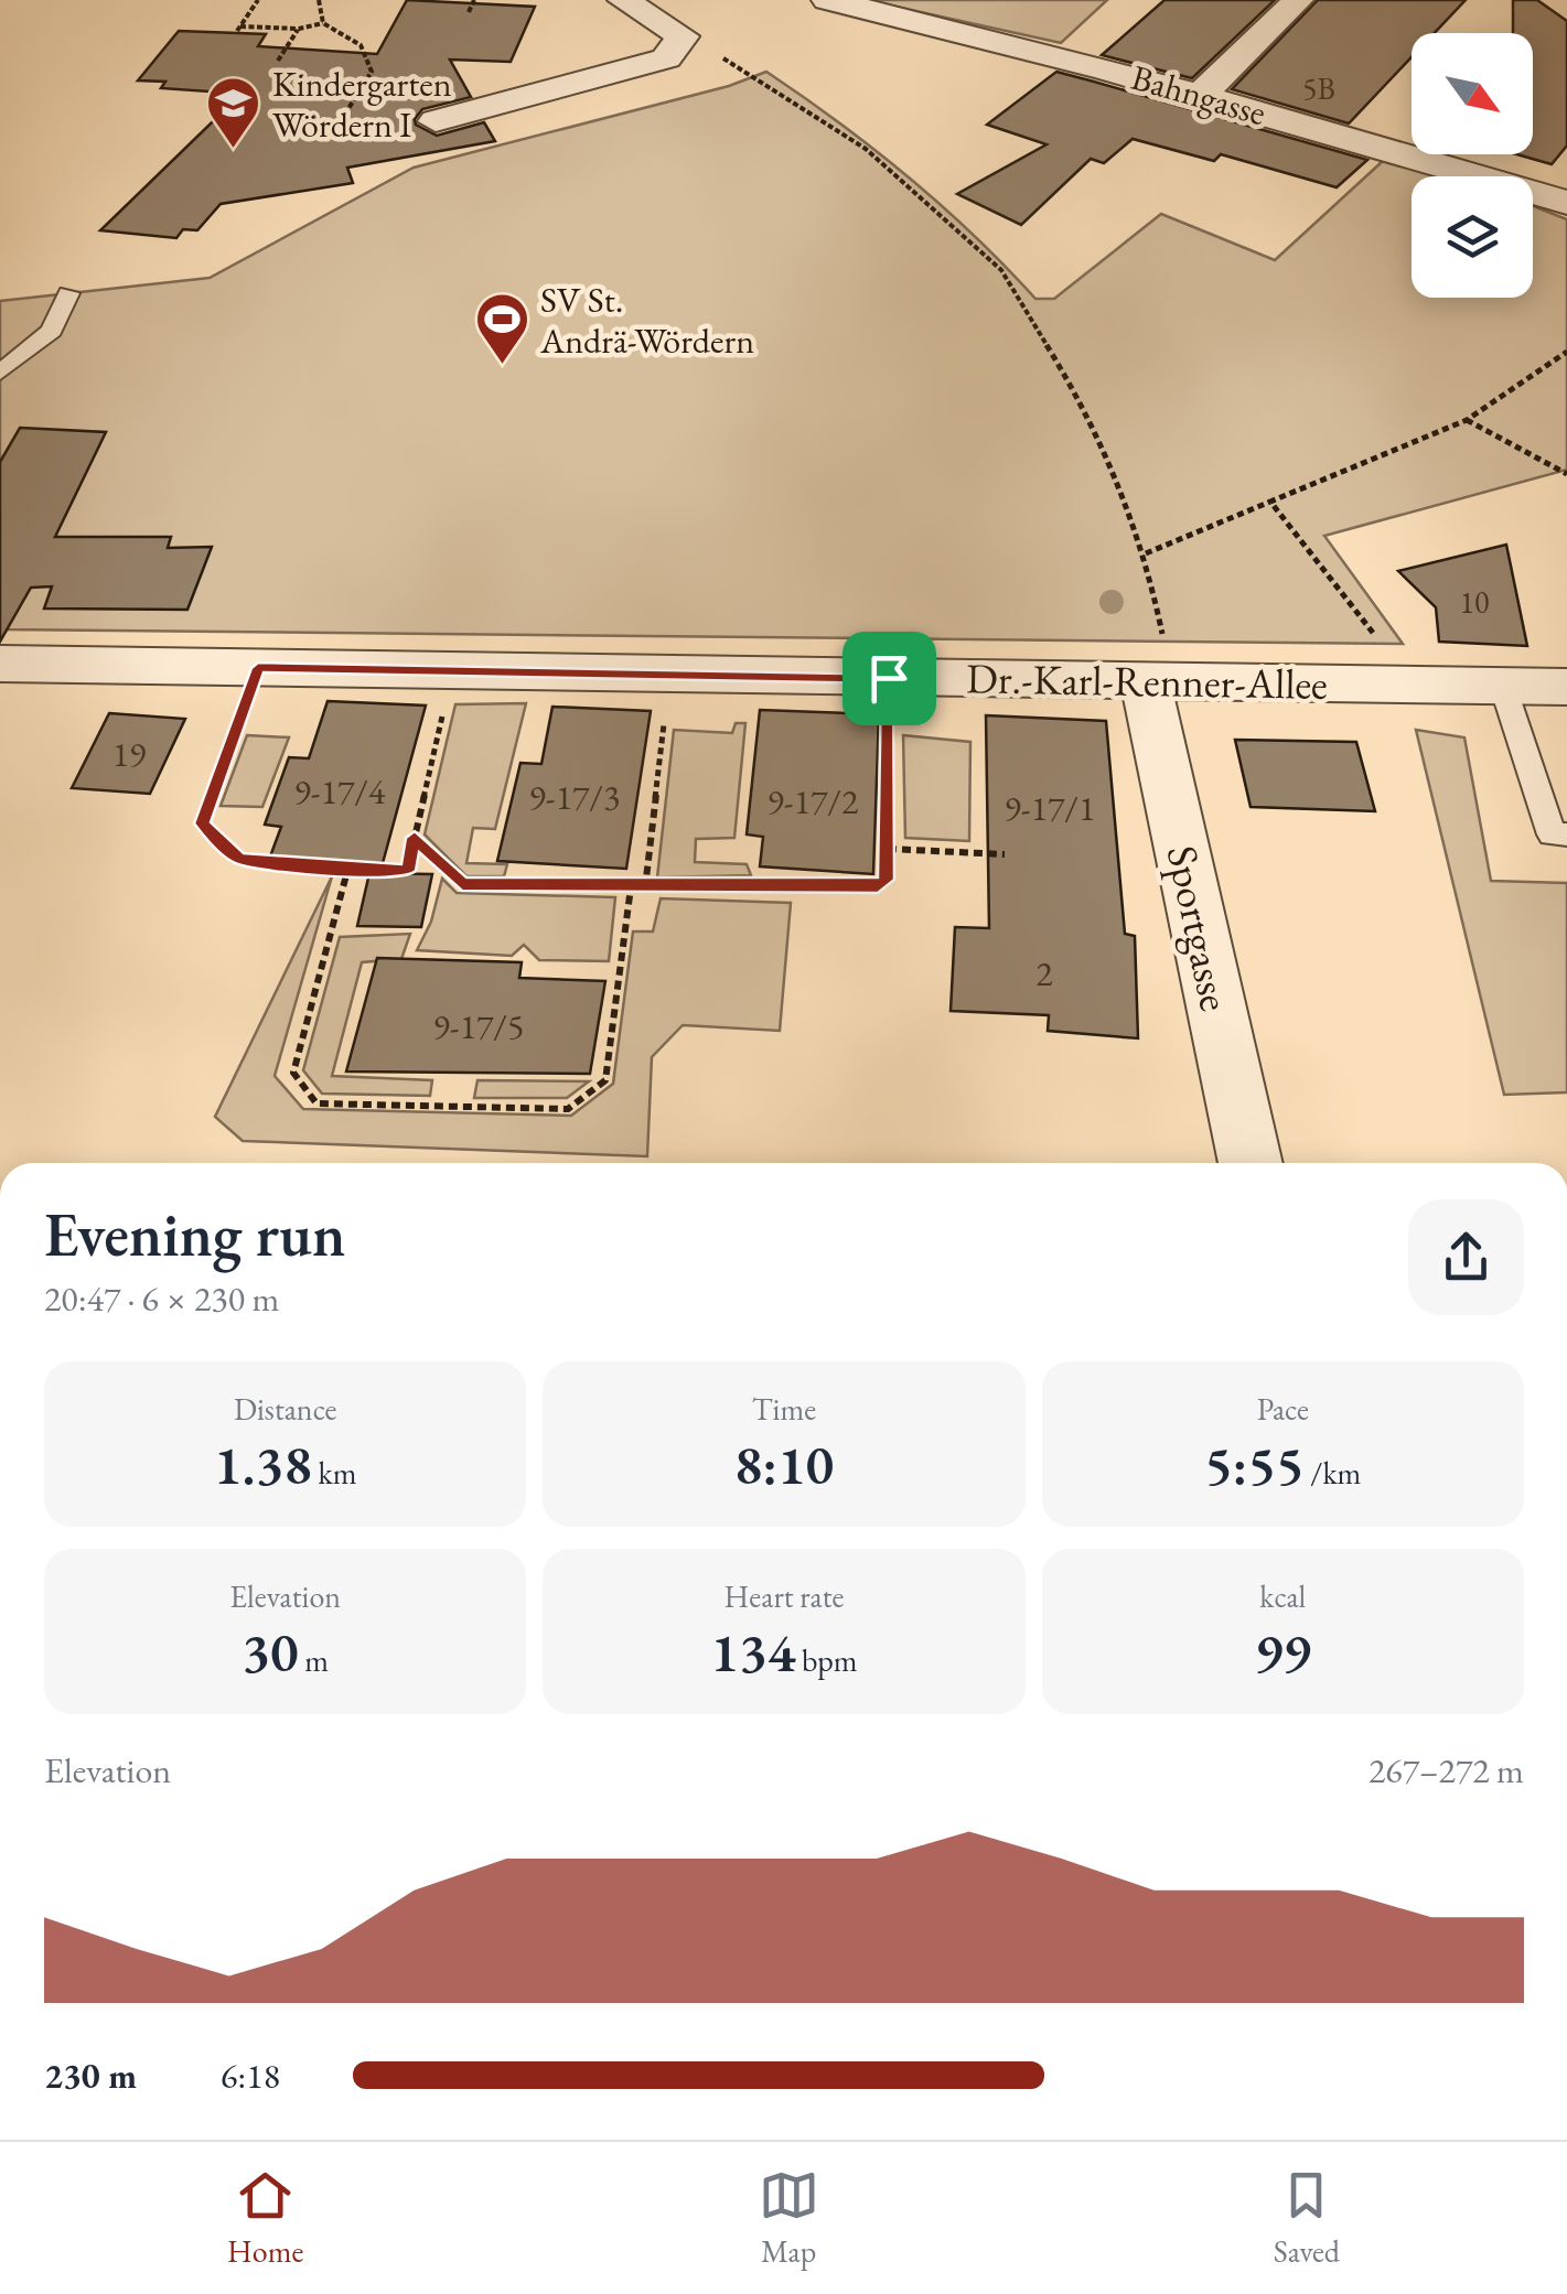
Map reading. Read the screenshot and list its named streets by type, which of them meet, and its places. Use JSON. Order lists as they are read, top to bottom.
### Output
{
  "streets": {
    "street": ["Bahngasse", "Dr.-Karl-Renner-Allee", "Sportgasse"]
  },
  "crossings": [
    ["Dr.-Karl-Renner-Allee", "Sportgasse"]
  ],
  "places": {
    "school or university": ["Kindergarten Wördern I"],
    "sports": ["SV St. Andrä-Wördern"]
  },
  "house_numbers": [
    "5B",
    "10",
    "19",
    "9-17/4",
    "9-17/3",
    "9-17/2",
    "9-17/1",
    "2",
    "9-17/5"
  ],
  "north": "bottom right",
  "page": {
    "heading": ["Evening run", "20:47 · 6 × 230 m"],
    "stats": [
      ["Distance", "1.38 km"],
      ["Time", "8:10"],
      ["Pace", "5:55 /km"],
      ["Elevation", "30 m"],
      ["Heart rate", "134 bpm"],
      ["kcal", "99"]
    ],
    "chart": ["Elevation", "267–272 m"],
    "list": [
      {
        "name": "230 m",
        "note": "6:18"
      }
    ],
    "tabs": ["Home", "Map", "Saved"]
  }
}
